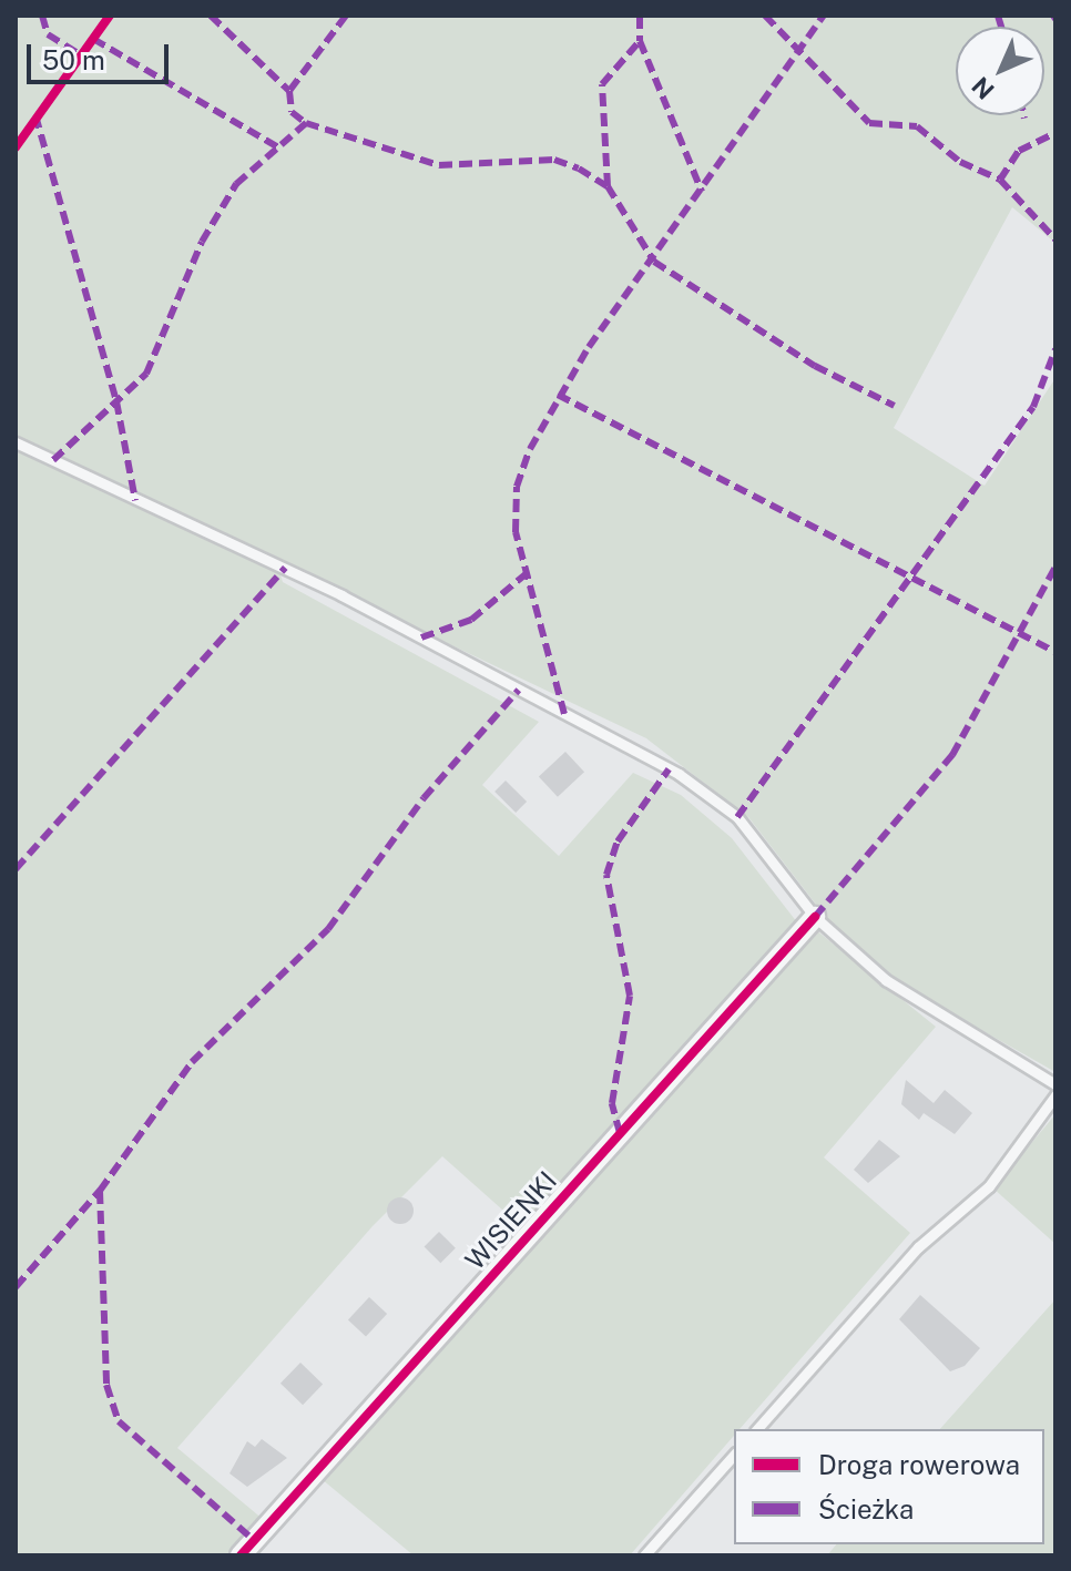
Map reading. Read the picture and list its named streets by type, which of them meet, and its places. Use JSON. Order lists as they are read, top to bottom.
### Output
{
  "streets": {
    "street": ["WISIENKI"]
  },
  "legend": ["Droga rowerowa", "Ścieżka"],
  "scale_bar": "50 m",
  "north": "bottom left"
}
